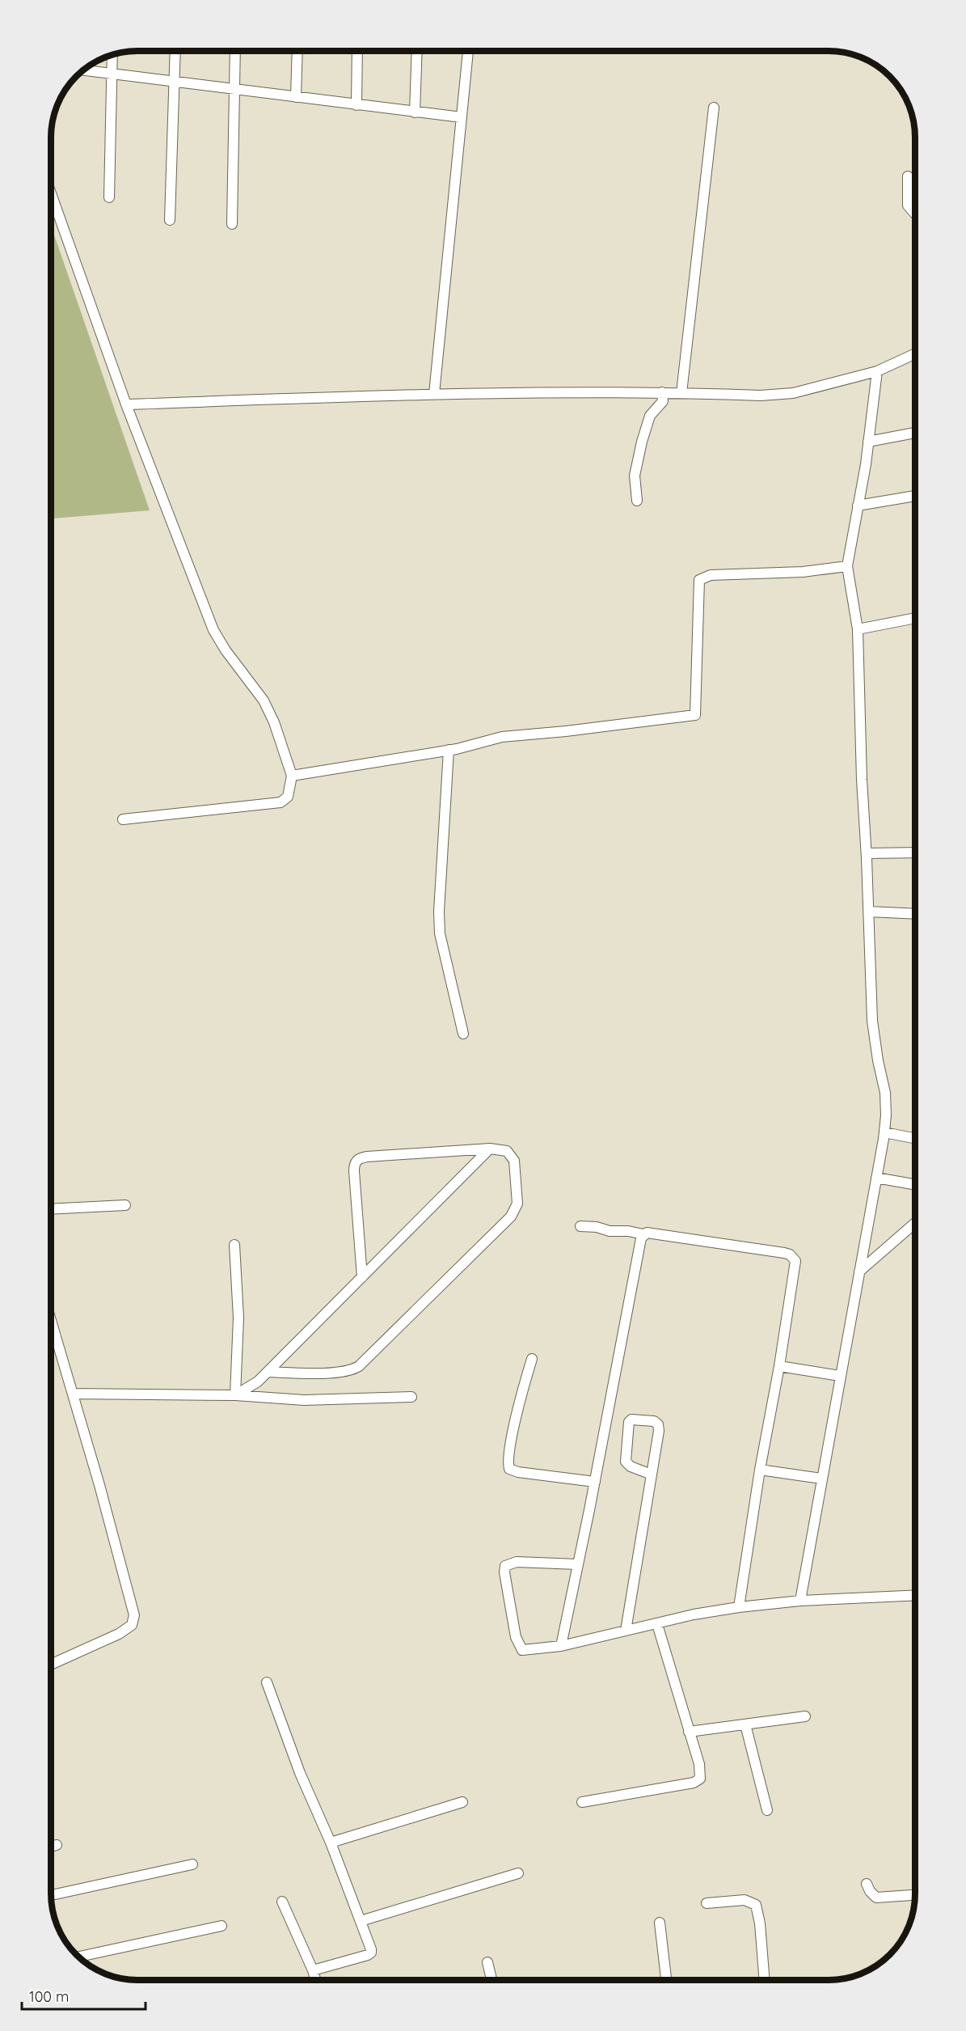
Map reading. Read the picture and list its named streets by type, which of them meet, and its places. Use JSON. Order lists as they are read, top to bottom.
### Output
{
  "scale_bar": "100 m"
}
